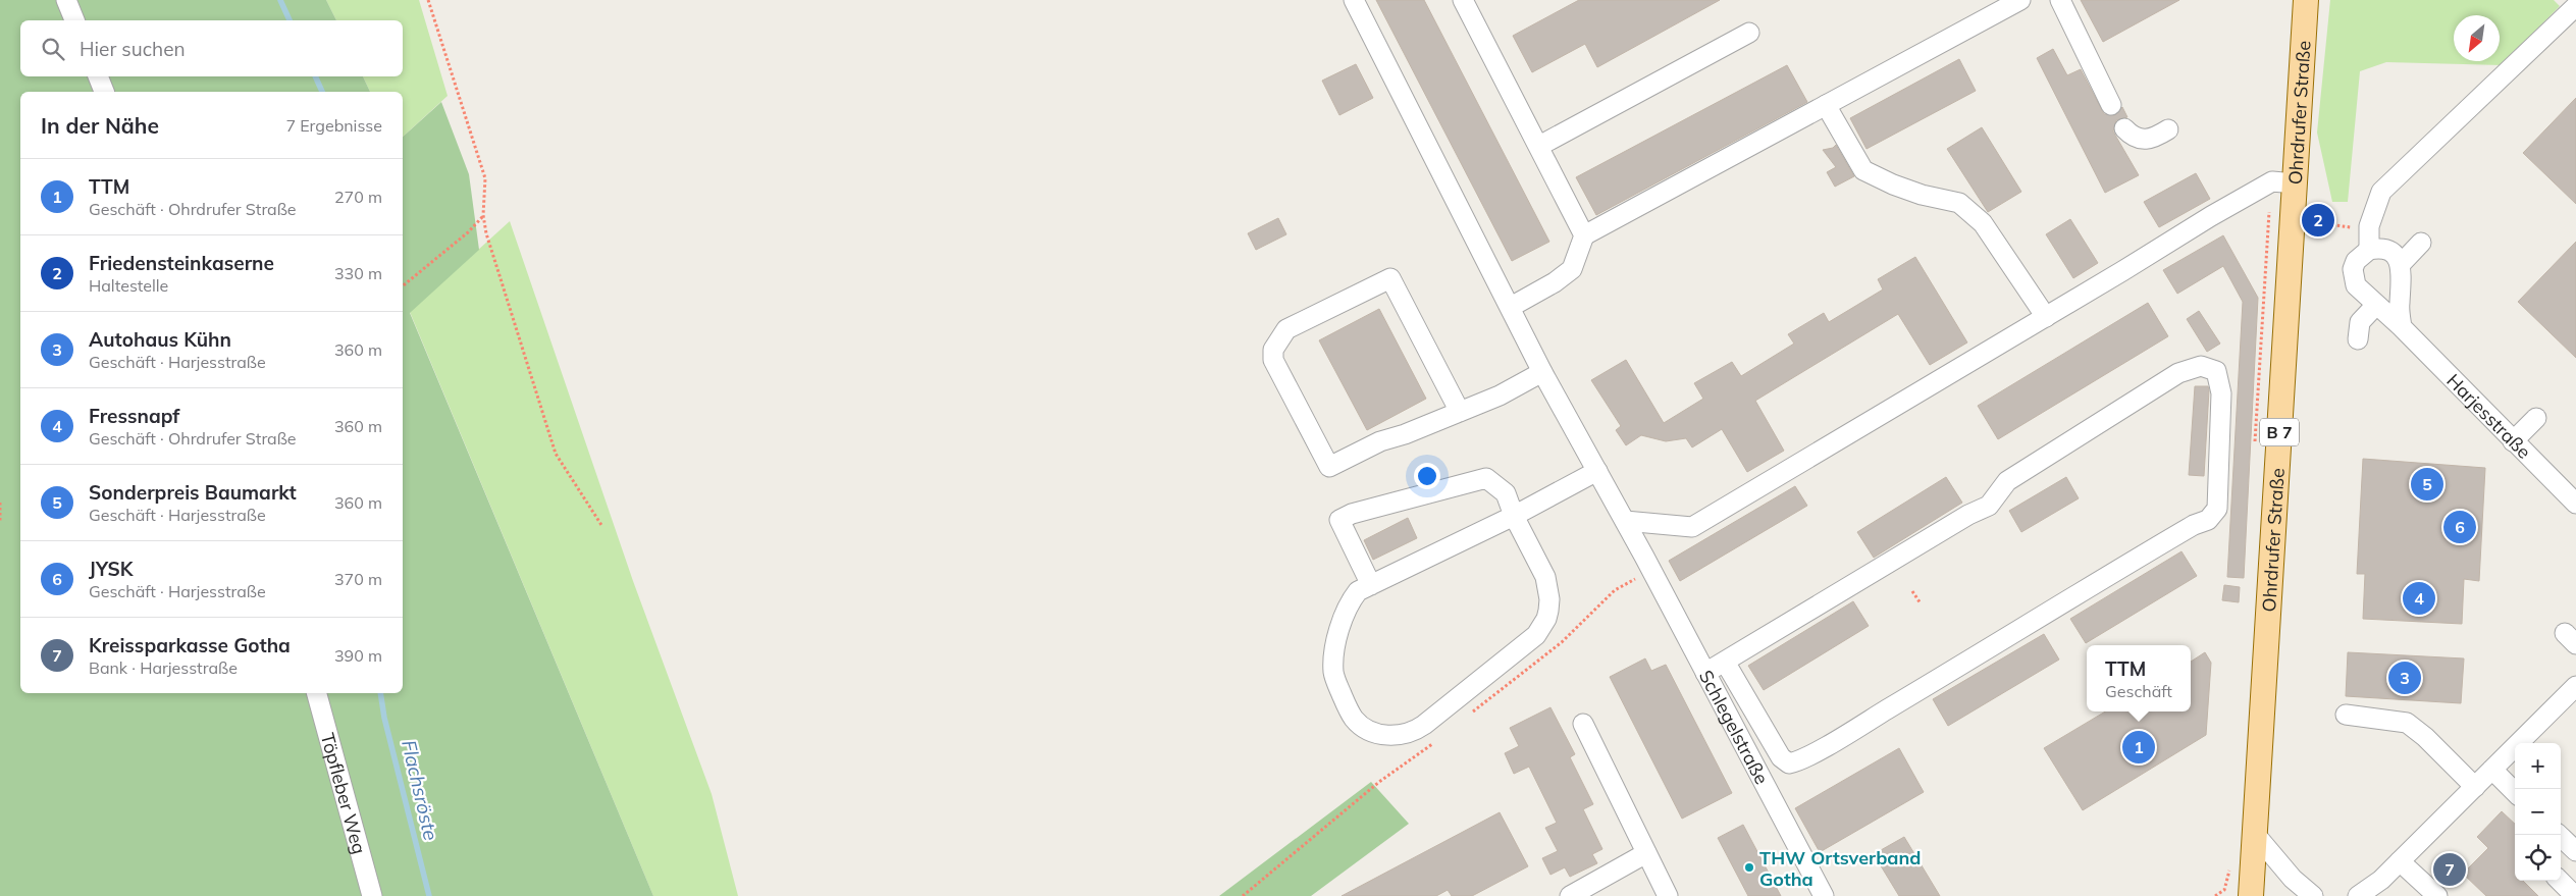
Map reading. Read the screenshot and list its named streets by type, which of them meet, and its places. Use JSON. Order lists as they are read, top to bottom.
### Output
{
  "streets": {
    "main road": ["Ohrdrufer Straße", "B 7"],
    "street": ["Harjesstraße", "Schlegelstraße", "Töpfleber Weg"]
  },
  "water": ["Flachsröste"],
  "places": ["THW Ortsverband Gotha"],
  "north": "bottom left",
  "page": {
    "search": "Hier suchen",
    "heading": ["In der Nähe", "7 Ergebnisse"],
    "list": [
      {
        "mark": "1",
        "name": "TTM",
        "note": "Geschäft · Ohrdrufer Straße",
        "value": "270 m"
      },
      {
        "mark": "2",
        "name": "Friedensteinkaserne",
        "note": "Haltestelle",
        "value": "330 m"
      },
      {
        "mark": "3",
        "name": "Autohaus Kühn",
        "note": "Geschäft · Harjesstraße",
        "value": "360 m"
      },
      {
        "mark": "4",
        "name": "Fressnapf",
        "note": "Geschäft · Ohrdrufer Straße",
        "value": "360 m"
      },
      {
        "mark": "5",
        "name": "Sonderpreis Baumarkt",
        "note": "Geschäft · Harjesstraße",
        "value": "360 m"
      },
      {
        "mark": "6",
        "name": "JYSK",
        "note": "Geschäft · Harjesstraße",
        "value": "370 m"
      },
      {
        "mark": "7",
        "name": "Kreissparkasse Gotha",
        "note": "Bank · Harjesstraße",
        "value": "390 m"
      }
    ],
    "pins": [
      "2",
      "5",
      "6",
      "4",
      "3",
      "1",
      "7"
    ],
    "popup": ["TTM", "Geschäft"],
    "map_buttons": ["+", "−"]
  }
}
